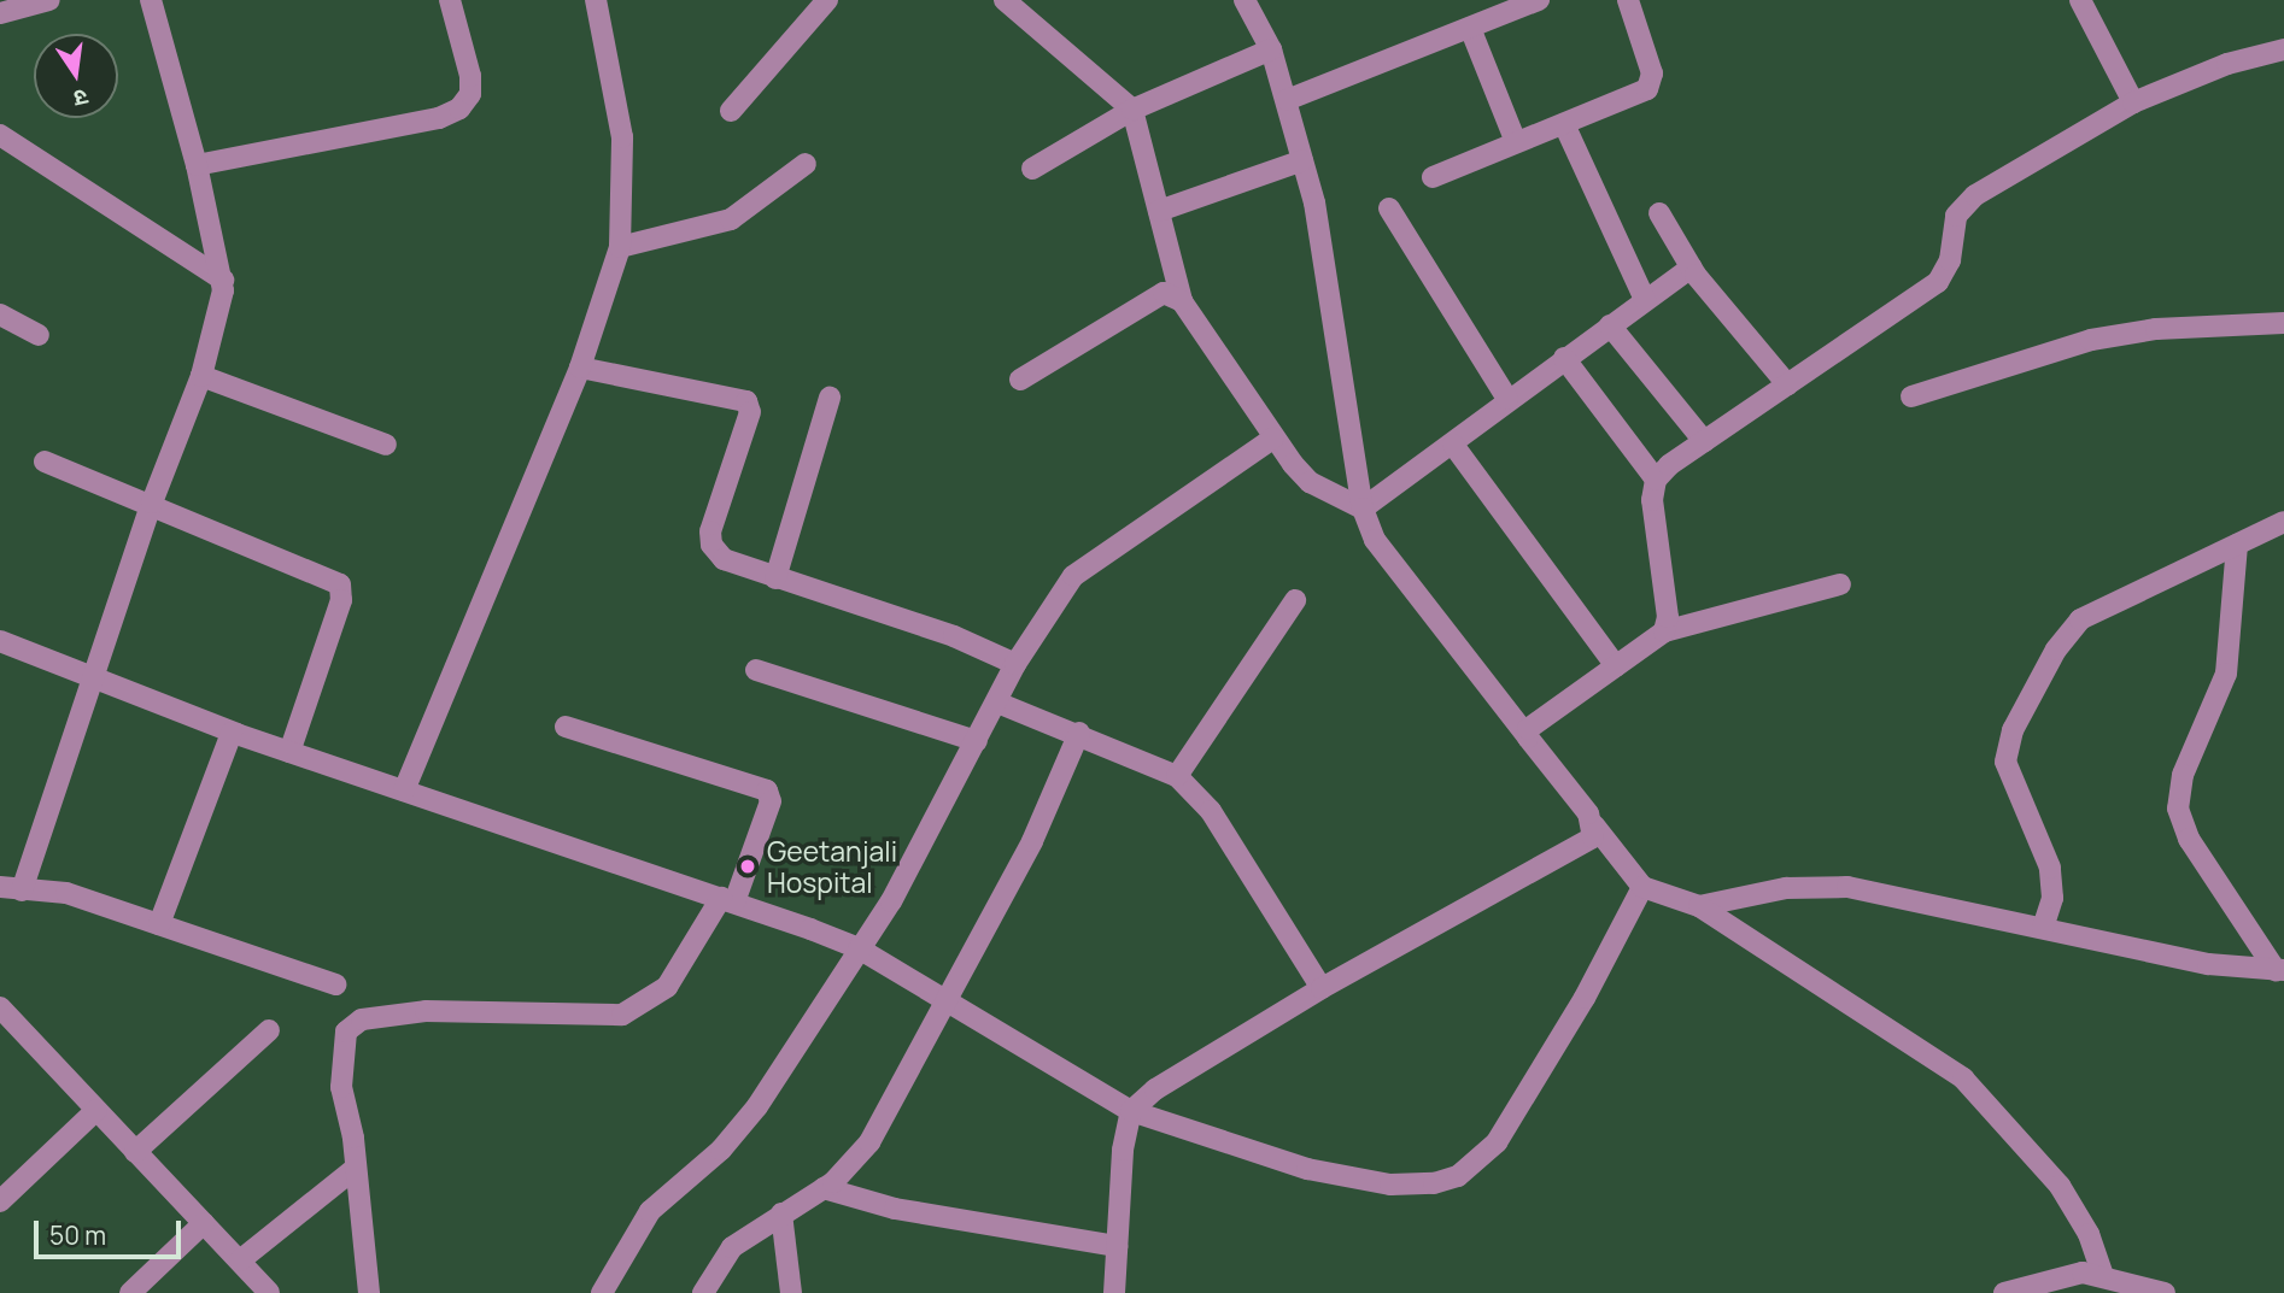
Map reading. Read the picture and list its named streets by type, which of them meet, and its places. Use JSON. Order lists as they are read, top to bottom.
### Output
{
  "places": ["Geetanjali Hospital"],
  "scale_bar": "50 m",
  "north": "bottom"
}
